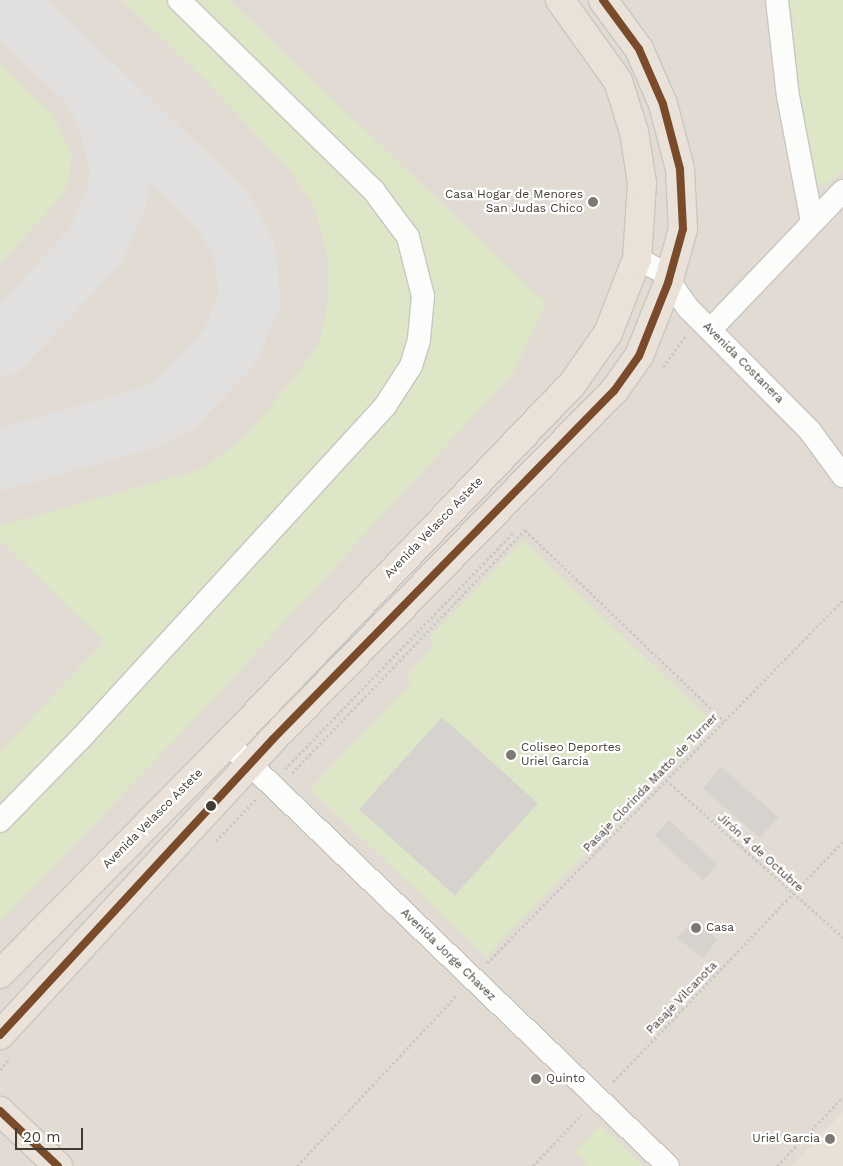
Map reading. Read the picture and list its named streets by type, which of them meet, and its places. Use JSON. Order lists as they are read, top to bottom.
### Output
{
  "streets": {
    "highway": ["Avenida Velasco Astete"],
    "street": ["Avenida Costanera", "Avenida Jorge Chavez"],
    "path": ["Pasaje Clorinda Matto de Turner", "Jirón 4 de Octubre", "Pasaje Vilcanota"]
  },
  "crossings": [
    ["Avenida Costanera", "Avenida Velasco Astete"],
    ["Avenida Velasco Astete", "Avenida Jorge Chavez"],
    ["Pasaje Clorinda Matto de Turner", "Jirón 4 de Octubre"],
    ["Pasaje Clorinda Matto de Turner", "Avenida Jorge Chavez"],
    ["Jirón 4 de Octubre", "Pasaje Vilcanota"],
    ["Avenida Jorge Chavez", "Pasaje Vilcanota"]
  ],
  "places": [
    "Casa Hogar de Menores San Judas Chico",
    "Coliseo Deportes Uriel García",
    "Casa",
    "Quinto",
    "Uriel Garcia"
  ],
  "scale_bar": "20 m"
}
